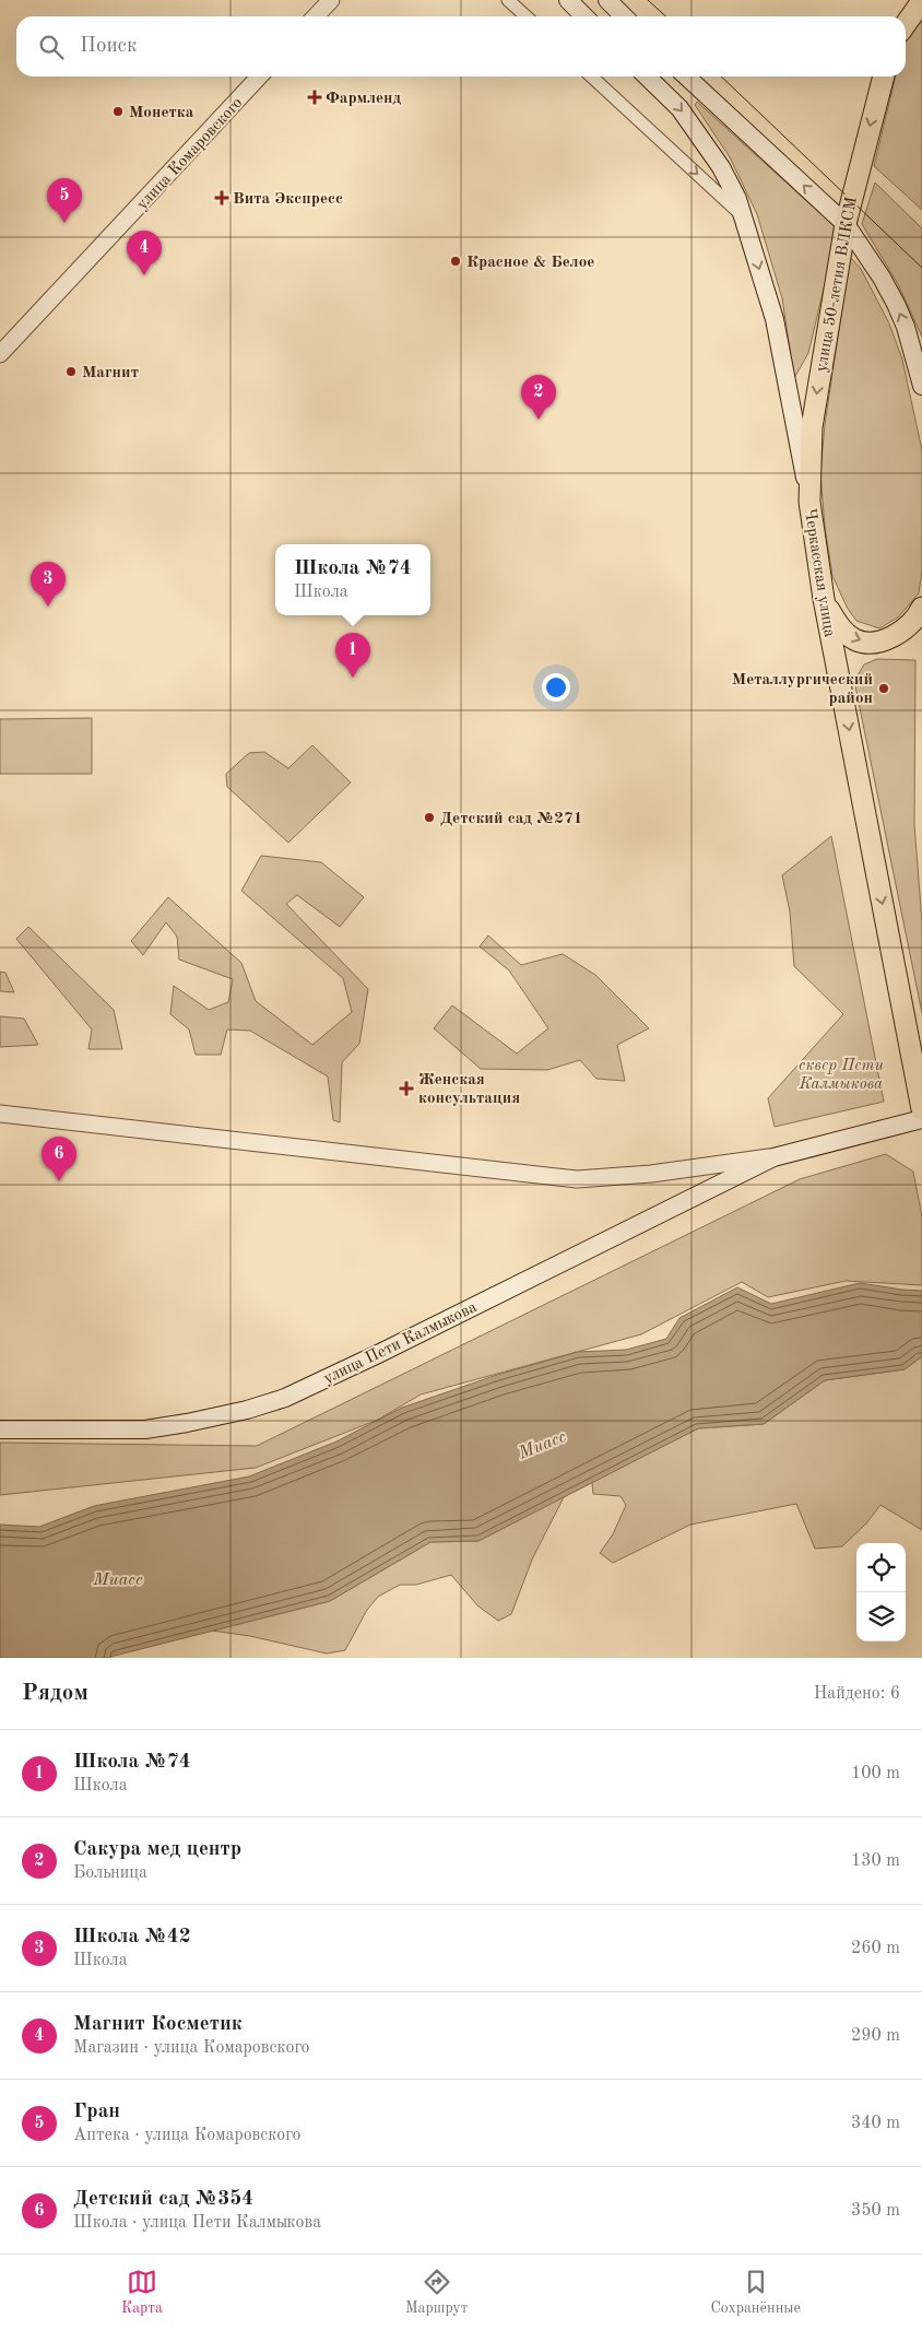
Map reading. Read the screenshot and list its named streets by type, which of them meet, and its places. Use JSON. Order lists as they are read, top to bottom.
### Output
{
  "streets": {
    "main road": ["улица 50-летия ВЛКСМ", "Черкасская улица", "улица Пети Калмыкова"],
    "street": ["улица Комаровского"]
  },
  "crossings": [
    ["улица 50-летия ВЛКСМ", "Черкасская улица"]
  ],
  "one_way": ["улица 50-летия ВЛКСМ", "Черкасская улица"],
  "water": ["Миасс"],
  "parks": ["сквер Пети Калмыкова"],
  "places": {
    "health": ["Фармленд", "Вита Экспресс", "Женская консультация"],
    "other": [
      "Монетка",
      "Красное & Белое",
      "Магнит",
      "Металлургический район",
      "Детский сад №271"
    ]
  },
  "page": {
    "search": "Поиск",
    "pins": [
      "5",
      "4",
      "2",
      "3",
      "1",
      "6"
    ],
    "popup": ["Школа №74", "Школа"],
    "heading": ["Рядом", "Найдено: 6"],
    "list": [
      {
        "mark": "1",
        "name": "Школа №74",
        "note": "Школа",
        "value": "100 m"
      },
      {
        "mark": "2",
        "name": "Сакура мед центр",
        "note": "Больница",
        "value": "130 m"
      },
      {
        "mark": "3",
        "name": "Школа №42",
        "note": "Школа",
        "value": "260 m"
      },
      {
        "mark": "4",
        "name": "Магнит Косметик",
        "note": "Магазин · улица Комаровского",
        "value": "290 m"
      },
      {
        "mark": "5",
        "name": "Гран",
        "note": "Аптека · улица Комаровского",
        "value": "340 m"
      },
      {
        "mark": "6",
        "name": "Детский сад №354",
        "note": "Школа · улица Пети Калмыкова",
        "value": "350 m"
      }
    ],
    "nav": ["Карта", "Маршрут", "Сохранённые"]
  }
}
